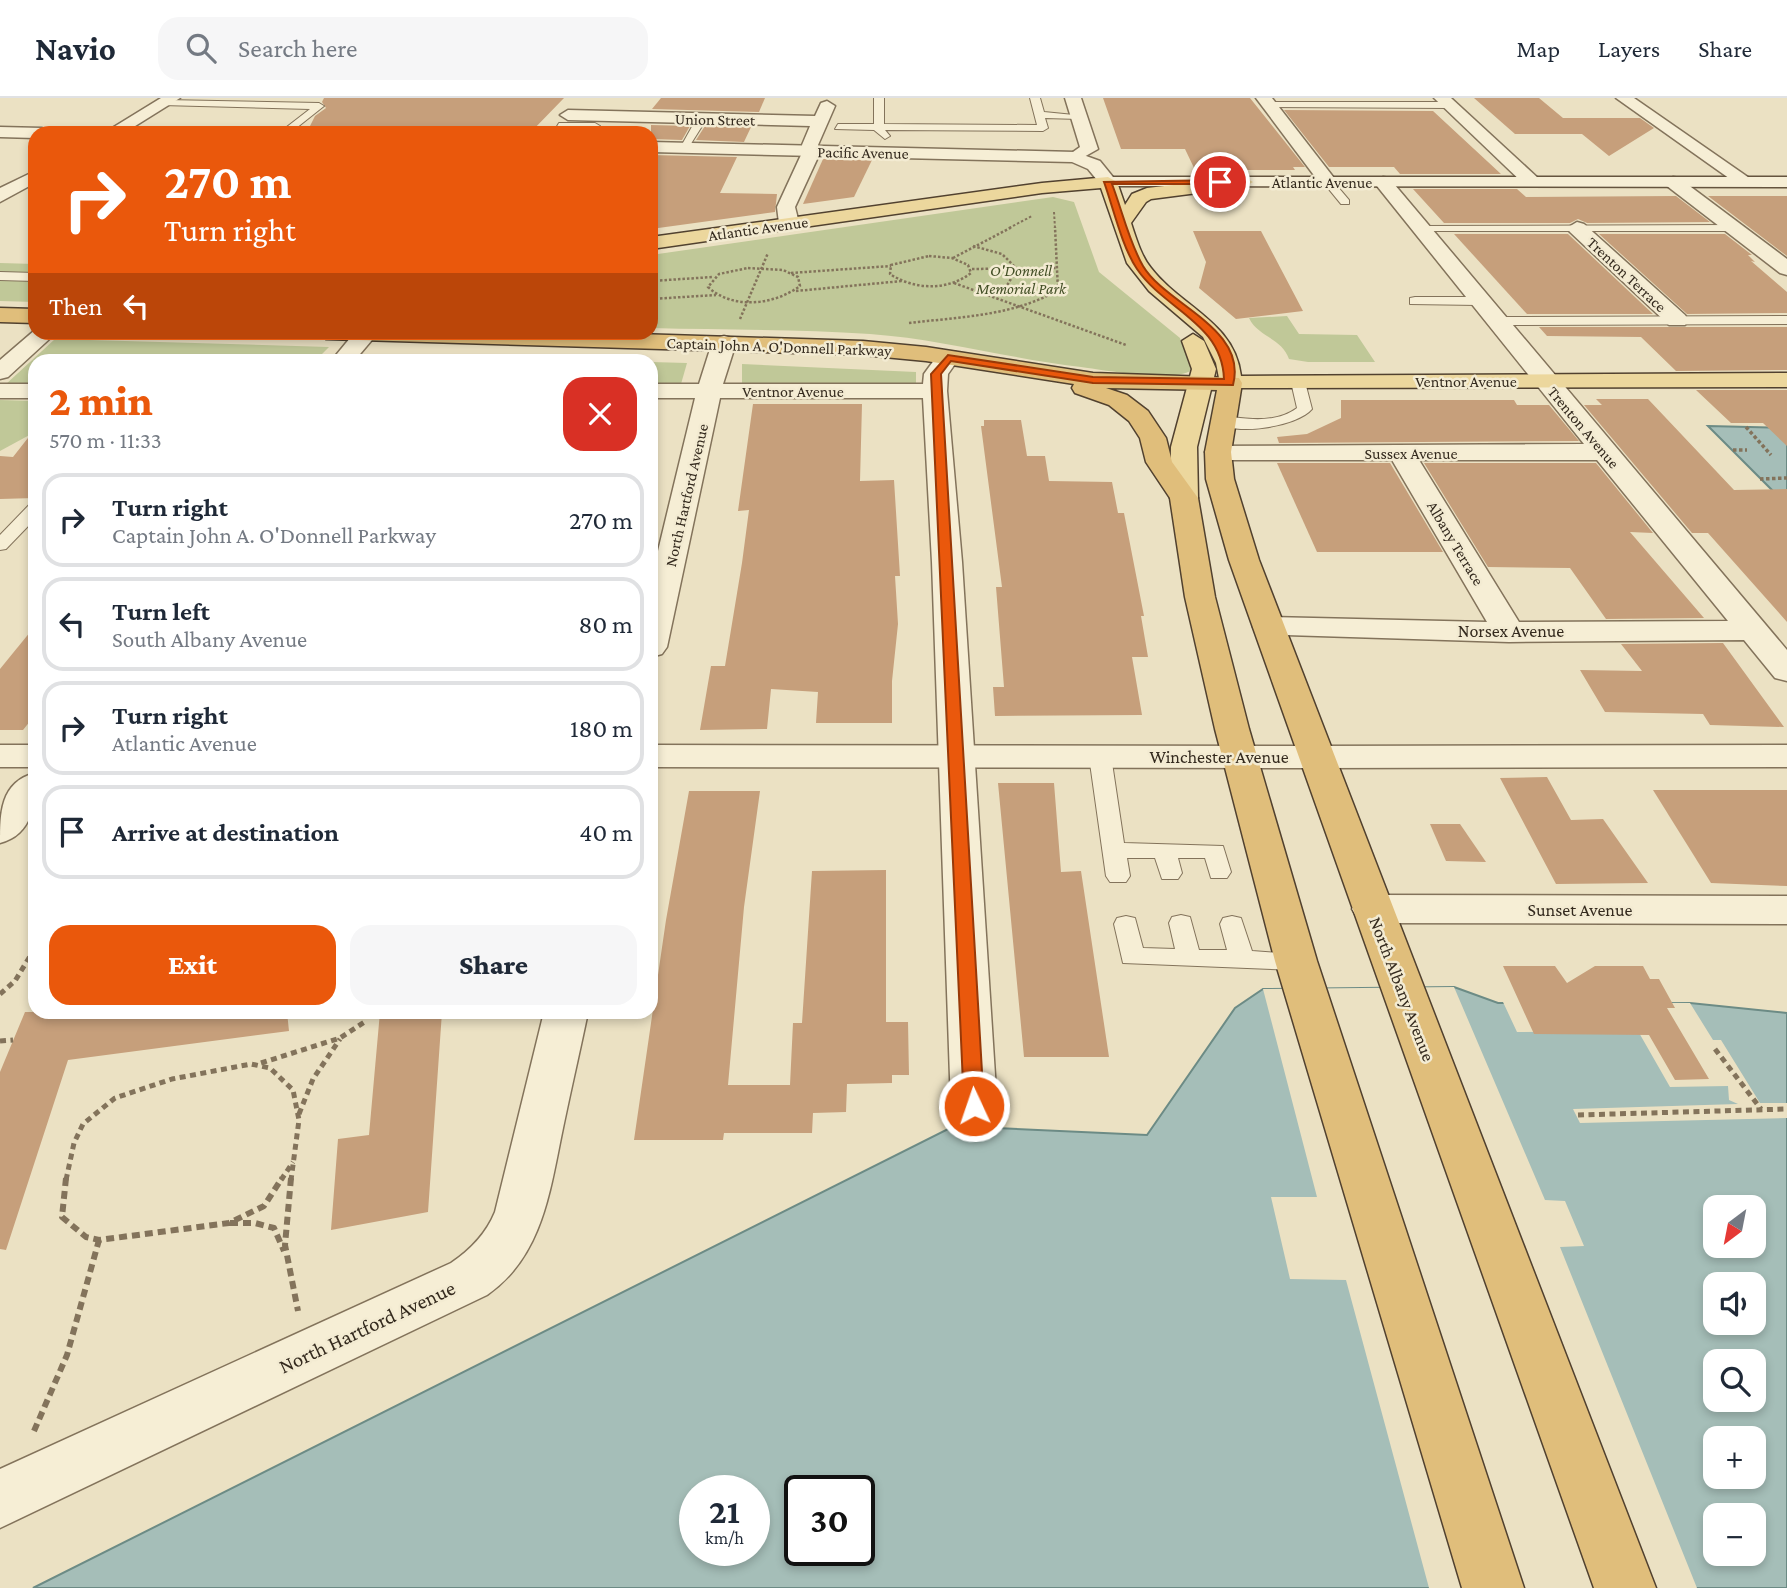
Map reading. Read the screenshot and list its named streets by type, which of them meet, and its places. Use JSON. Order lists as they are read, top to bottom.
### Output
{
  "streets": {
    "highway": ["Captain John A. O'Donnell Parkway", "North Albany Avenue"],
    "main road": ["Atlantic Avenue", "Ventnor Avenue"],
    "street": [
      "Union Street",
      "Pacific Avenue",
      "Trenton Terrace",
      "Trenton Avenue",
      "Sussex Avenue",
      "North Hartford Avenue",
      "Albany Terrace",
      "Norsex Avenue",
      "Winchester Avenue",
      "Sunset Avenue"
    ]
  },
  "crossings": [
    ["Atlantic Avenue", "Trenton Avenue"],
    ["Captain John A. O'Donnell Parkway", "Ventnor Avenue"],
    ["Captain John A. O'Donnell Parkway", "North Hartford Avenue"],
    ["Captain John A. O'Donnell Parkway", "North Albany Avenue"],
    ["Ventnor Avenue", "Trenton Avenue"],
    ["Ventnor Avenue", "North Hartford Avenue"],
    ["Ventnor Avenue", "North Albany Avenue"],
    ["Trenton Avenue", "Sussex Avenue"],
    ["Trenton Avenue", "Norsex Avenue"],
    ["Sussex Avenue", "Albany Terrace"],
    ["Sussex Avenue", "North Albany Avenue"],
    ["Albany Terrace", "Norsex Avenue"],
    ["Norsex Avenue", "North Albany Avenue"],
    ["Winchester Avenue", "North Albany Avenue"],
    ["Sunset Avenue", "North Albany Avenue"]
  ],
  "parks": ["O'Donnell Memorial Park"],
  "north": "bottom left",
  "page": {
    "header": "Navio",
    "search": "Search here",
    "nav": ["Map", "Layers", "Share"],
    "turn": ["270 m", "Turn right"],
    "then": "Then",
    "heading": ["2 min", "570 m · 11:33"],
    "list": [
      {
        "name": "Turn right",
        "note": "Captain John A. O'Donnell Parkway",
        "value": "270 m"
      },
      {
        "name": "Turn left",
        "note": "South Albany Avenue",
        "value": "80 m"
      },
      {
        "name": "Turn right",
        "note": "Atlantic Avenue",
        "value": "180 m"
      },
      {
        "name": "Arrive at destination",
        "value": "40 m"
      }
    ],
    "buttons": ["Exit", "Share"],
    "map_buttons": ["+", "−"],
    "speed": "21 km/h",
    "limit": "30"
  }
}
